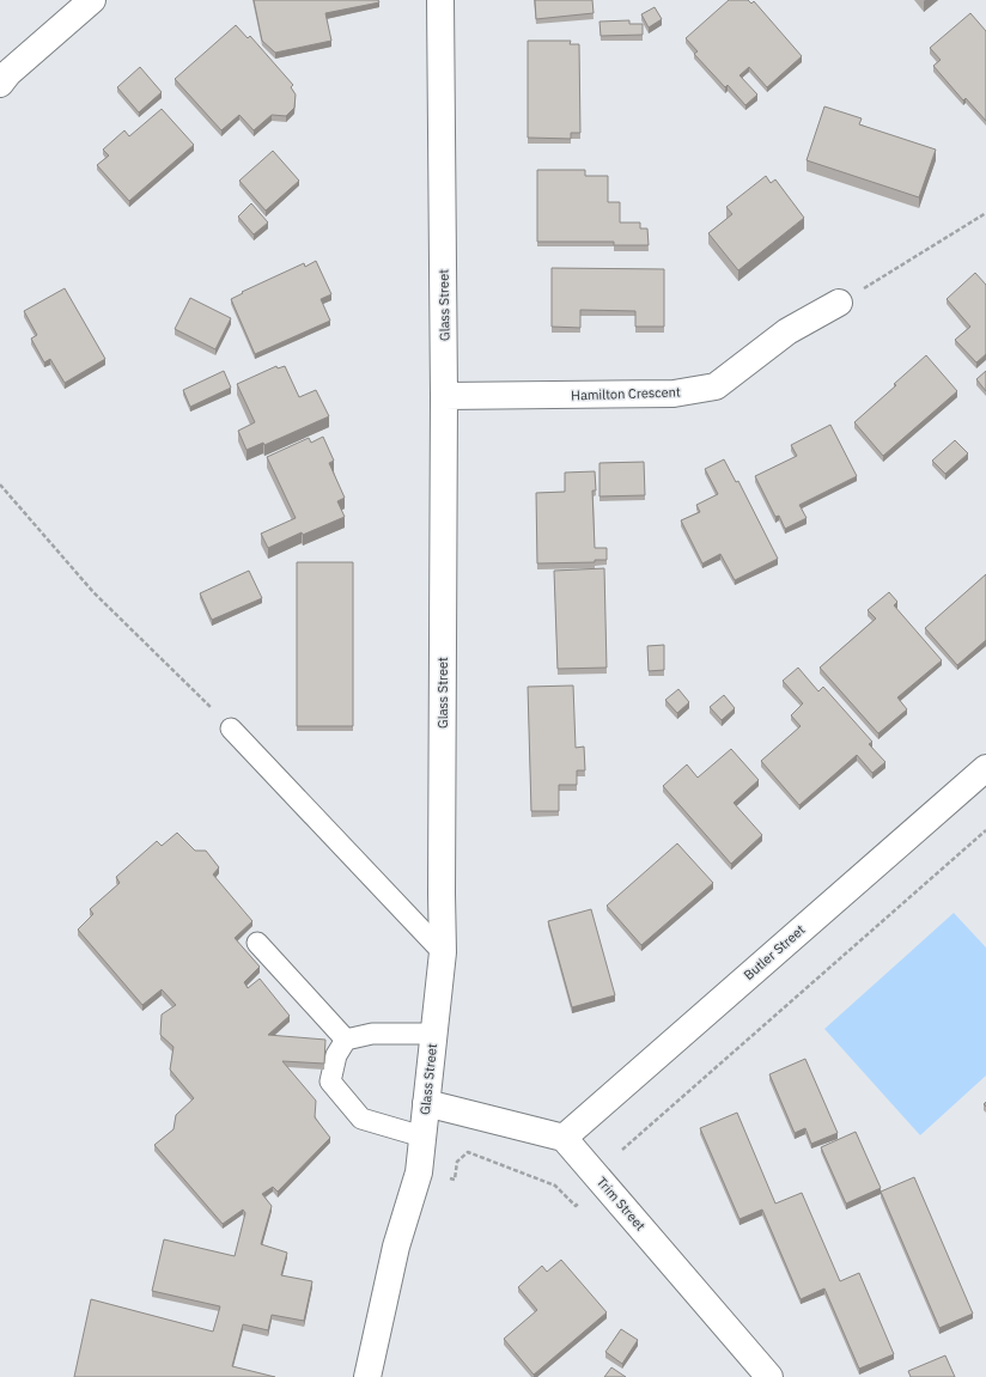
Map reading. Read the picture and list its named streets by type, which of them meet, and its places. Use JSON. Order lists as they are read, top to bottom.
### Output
{
  "streets": {
    "street": [
      "Glass Street",
      "Hamilton Crescent",
      "Butler Street",
      "Trim Street"
    ]
  },
  "crossings": [
    ["Glass Street", "Hamilton Crescent"],
    ["Butler Street", "Trim Street"]
  ]
}
